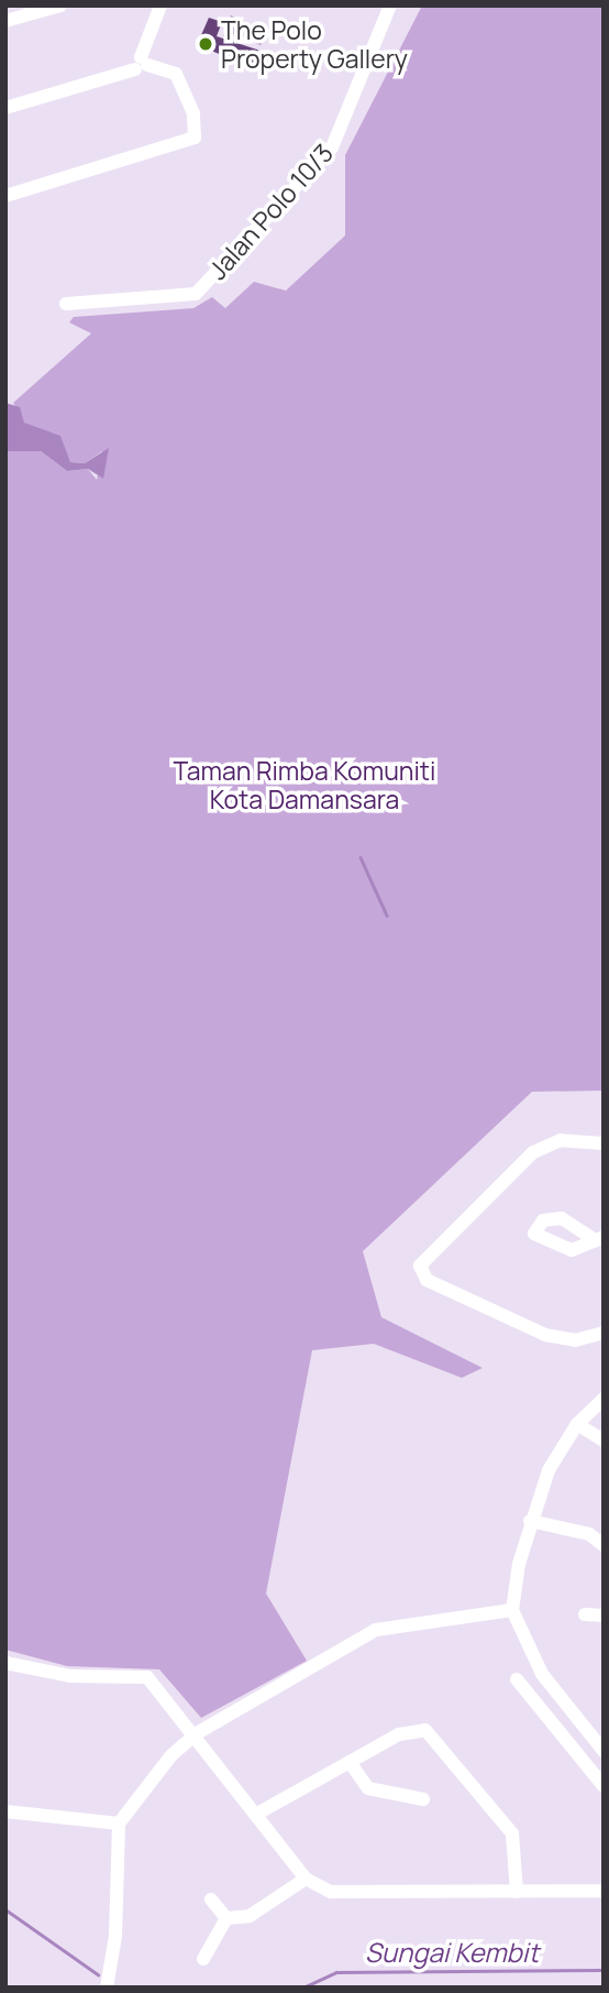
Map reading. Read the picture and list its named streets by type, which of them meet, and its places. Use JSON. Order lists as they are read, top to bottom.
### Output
{
  "streets": {
    "street": ["Jalan Polo 10/3"]
  },
  "water": ["Sungai Kembit"],
  "parks": ["Taman Rimba Komuniti Kota Damansara"],
  "places": ["The Polo Property Gallery"]
}
